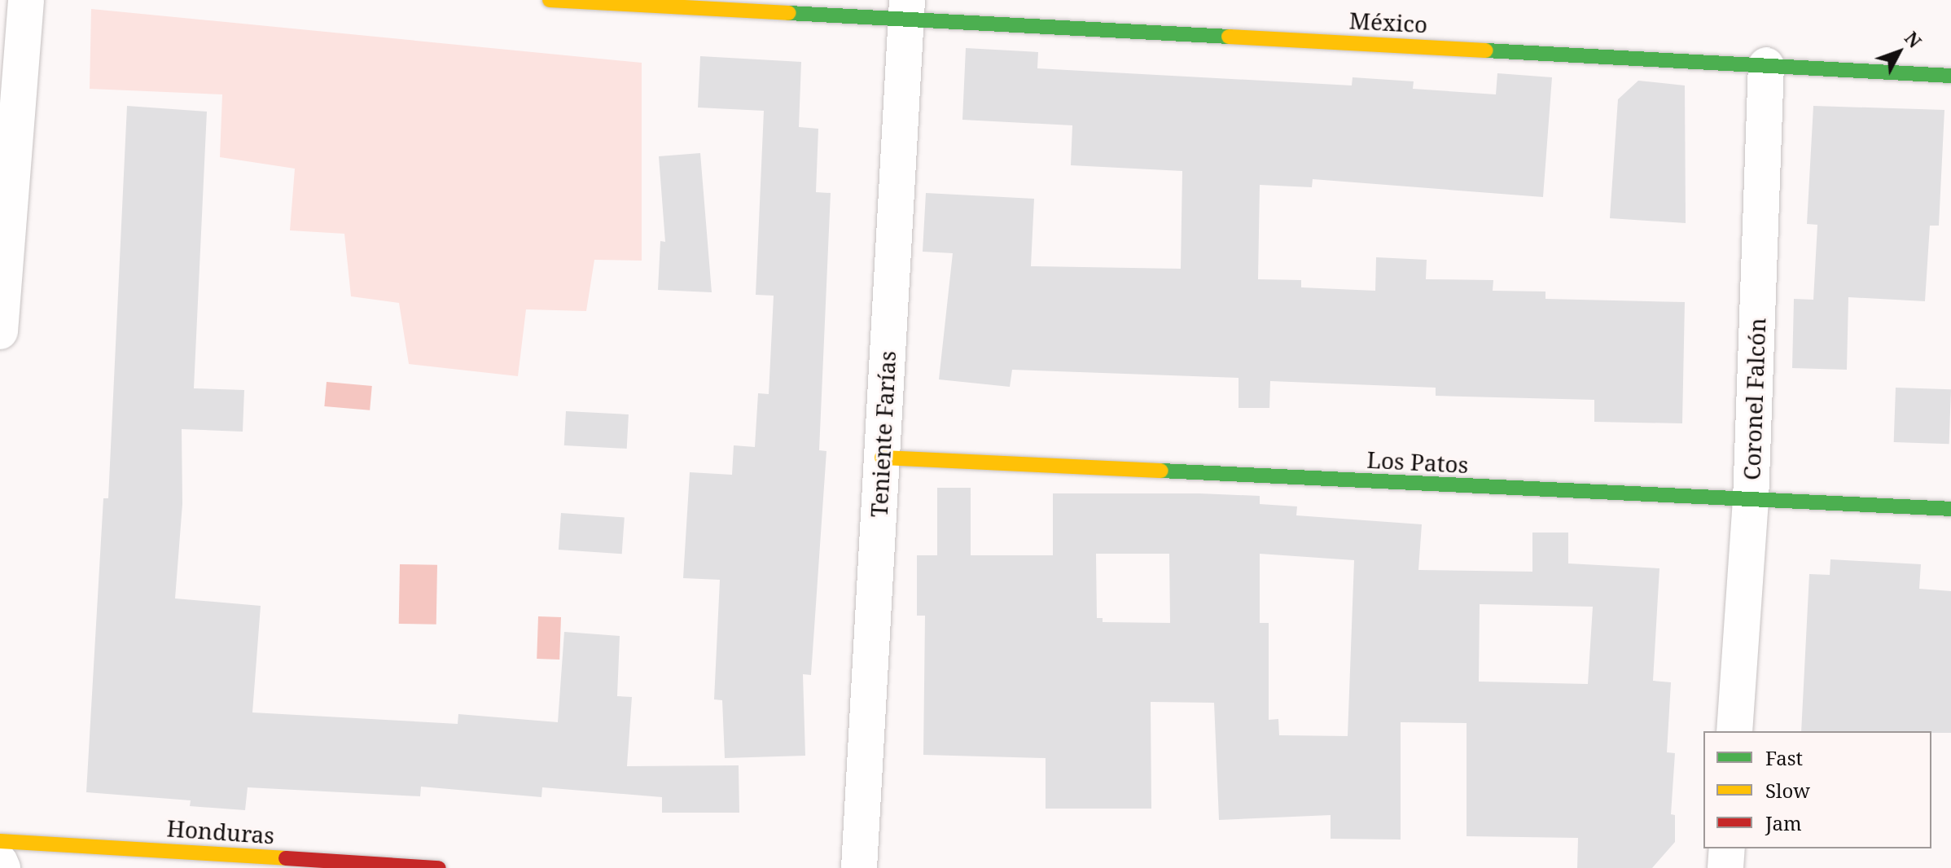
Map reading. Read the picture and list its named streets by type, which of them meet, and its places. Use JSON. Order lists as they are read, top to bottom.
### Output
{
  "streets": {
    "street": [
      "México",
      "Coronel Falcón",
      "Teniente Farías",
      "Los Patos",
      "Honduras"
    ]
  },
  "crossings": [
    ["México", "Coronel Falcón"],
    ["México", "Teniente Farías"],
    ["Coronel Falcón", "Los Patos"],
    ["Teniente Farías", "Los Patos"]
  ],
  "legend": ["Fast", "Slow", "Jam"],
  "north": "top right"
}
